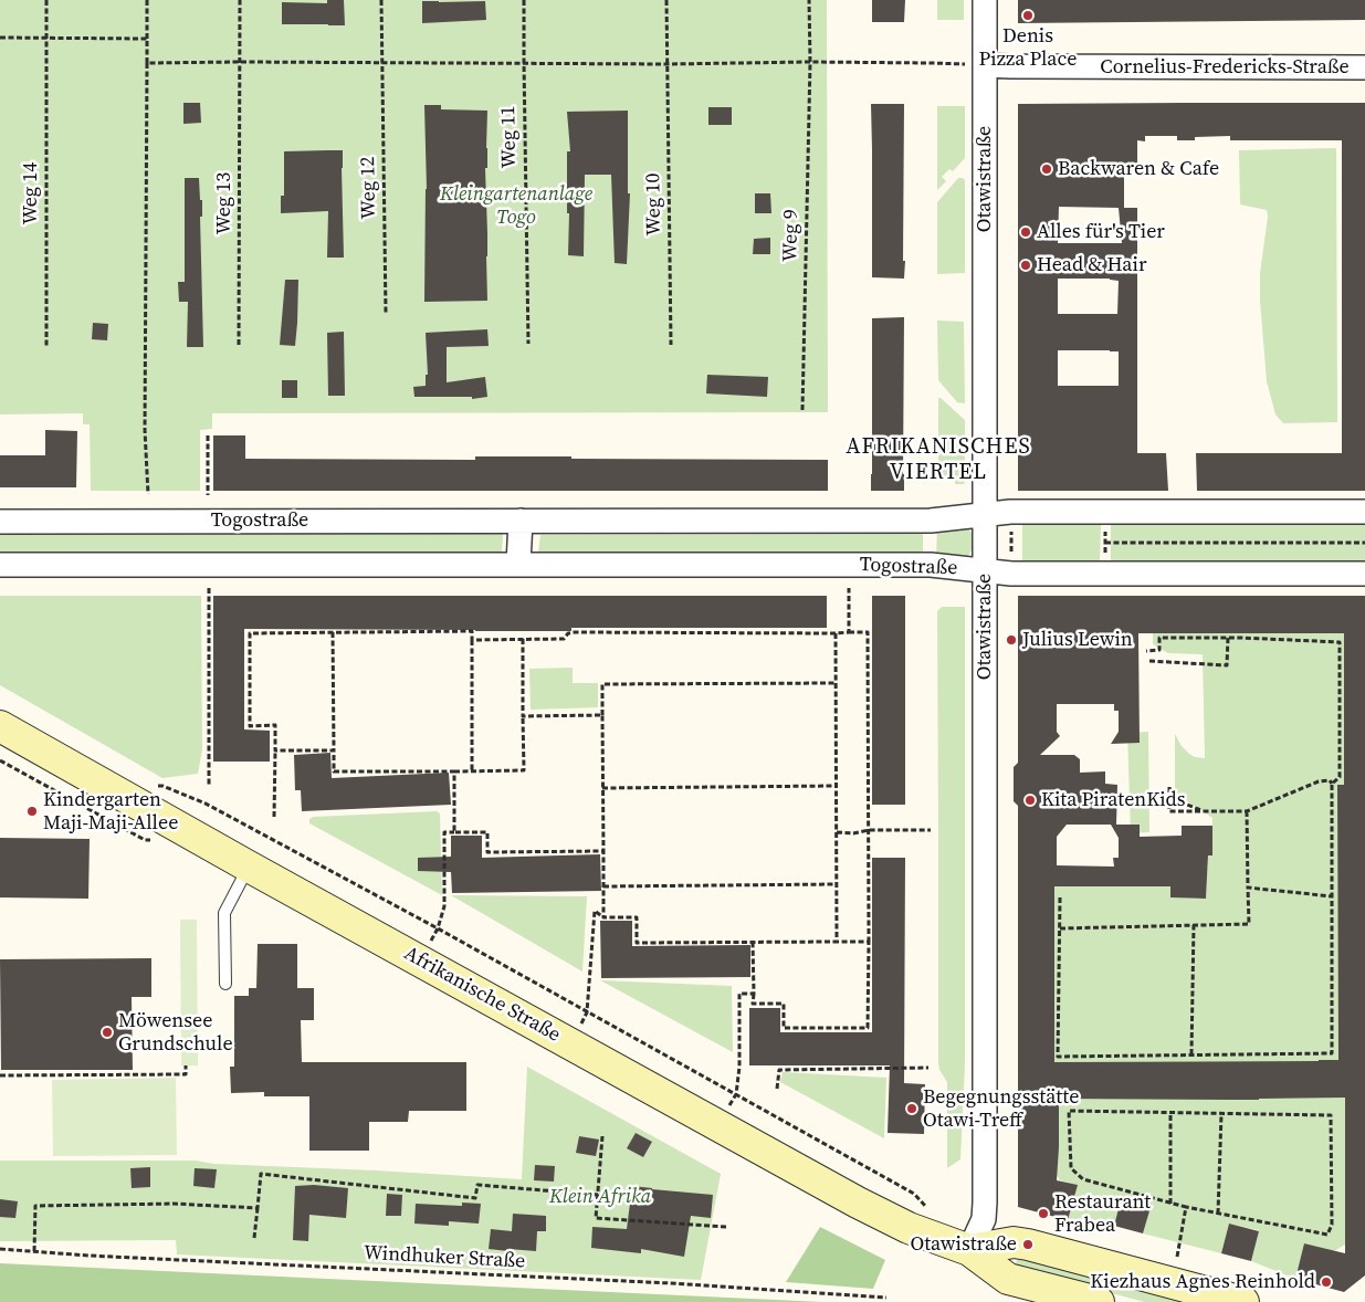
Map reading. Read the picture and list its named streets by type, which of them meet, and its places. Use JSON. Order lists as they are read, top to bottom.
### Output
{
  "streets": {
    "street": [
      "Cornelius-Fredericks-Straße",
      "Otawistraße",
      "Togostraße",
      "Afrikanische Straße"
    ],
    "path": [
      "Weg 11",
      "Weg 12",
      "Weg 14",
      "Weg 13",
      "Weg 10",
      "Weg 9",
      "Windhuker Straße"
    ]
  },
  "crossings": [
    ["Cornelius-Fredericks-Straße", "Otawistraße"],
    ["Otawistraße", "Togostraße"],
    ["Otawistraße", "Afrikanische Straße"]
  ],
  "districts": ["AFRIKANISCHES VIERTEL"],
  "parks": ["Kleingartenanlage Togo", "Klein Afrika"],
  "places": [
    "Denis Pizza Place",
    "Backwaren & Cafe",
    "Alles für's Tier",
    "Head & Hair",
    "Julius Lewin",
    "Kita PiratenKids",
    "Kindergarten Maji-Maji-Allee",
    "Möwensee Grundschule",
    "Begegnungsstätte Otawi-Treff",
    "Restaurant Frabea",
    "Otawistraße",
    "Kiezhaus Agnes Reinhold"
  ]
}
